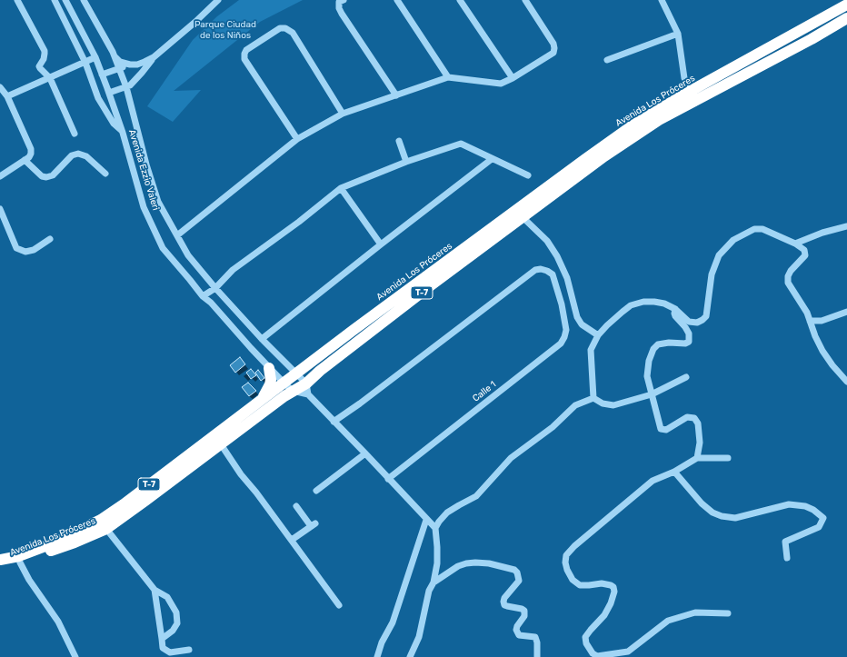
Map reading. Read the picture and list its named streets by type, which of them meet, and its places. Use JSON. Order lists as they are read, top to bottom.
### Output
{
  "streets": {
    "highway": ["Avenida Los Próceres", "T-7"],
    "street": ["Avenida Ezzio Valeri", "Calle 1"]
  },
  "crossings": [
    ["Avenida Los Próceres", "Avenida Ezzio Valeri"]
  ],
  "parks": ["Parque Ciudad de los Niños"]
}
